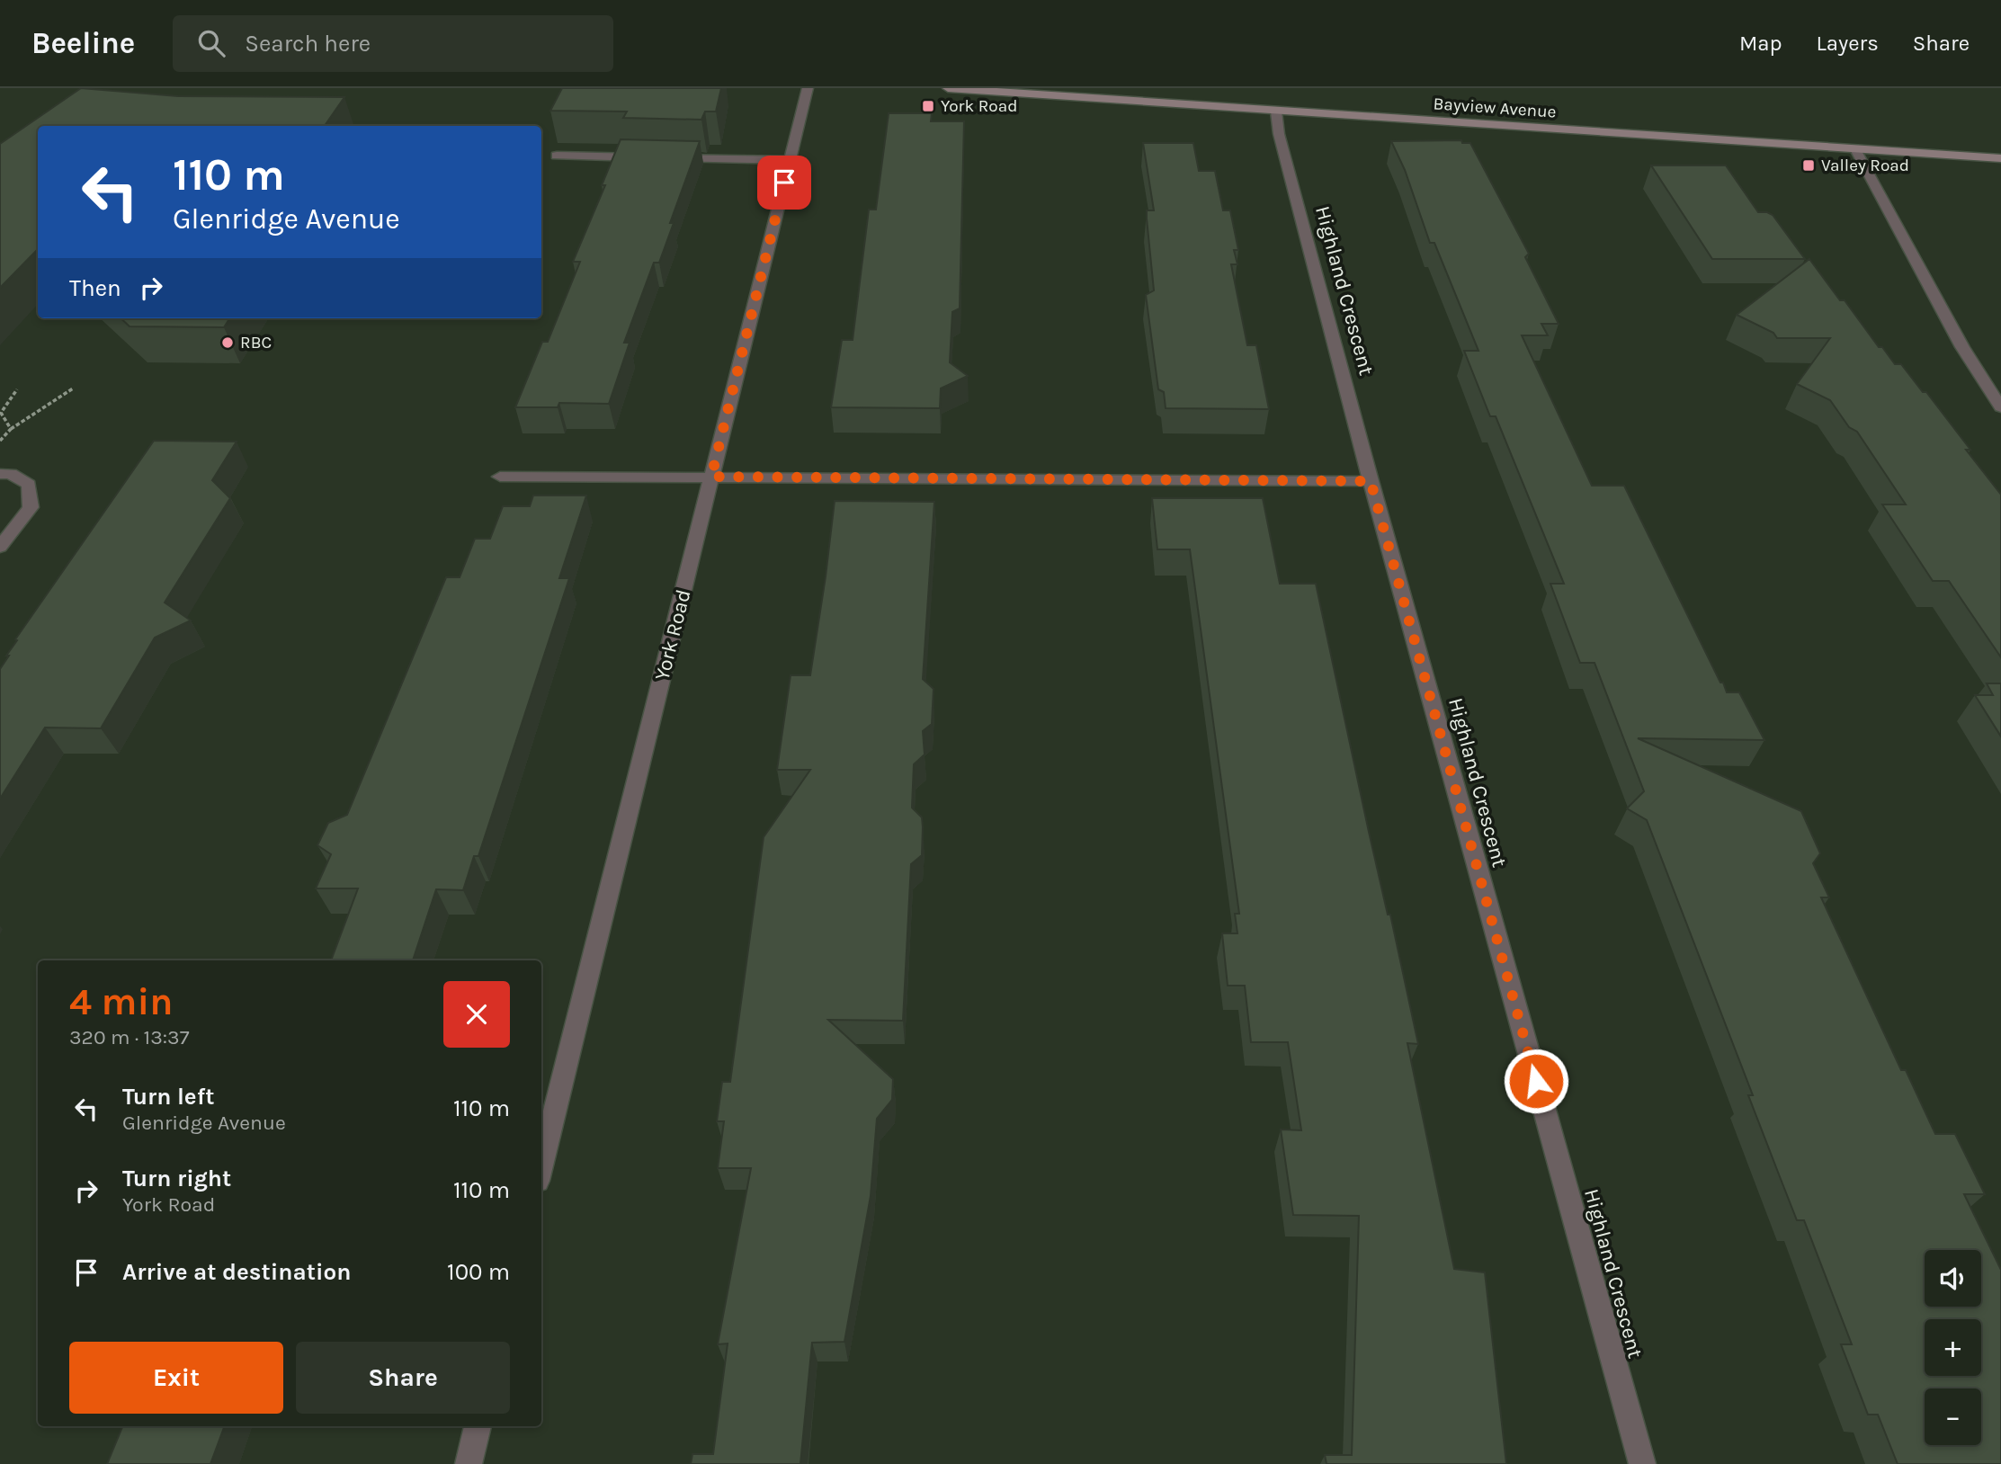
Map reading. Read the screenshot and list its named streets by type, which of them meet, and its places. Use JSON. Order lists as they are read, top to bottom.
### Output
{
  "streets": {
    "main road": ["Bayview Avenue"],
    "street": ["Highland Crescent", "York Road"]
  },
  "crossings": [
    ["Bayview Avenue", "Highland Crescent"]
  ],
  "places": {
    "transit": ["York Road", "Valley Road"],
    "other": ["RBC"]
  },
  "page": {
    "header": "Beeline",
    "search": "Search here",
    "nav": ["Map", "Layers", "Share"],
    "turn": ["110 m", "Glenridge Avenue"],
    "then": "Then",
    "heading": ["4 min", "320 m · 13:37"],
    "list": [
      {
        "name": "Turn left",
        "note": "Glenridge Avenue",
        "value": "110 m"
      },
      {
        "name": "Turn right",
        "note": "York Road",
        "value": "110 m"
      },
      {
        "name": "Arrive at destination",
        "value": "100 m"
      }
    ],
    "map_buttons": ["+", "−"],
    "buttons": ["Exit", "Share"]
  }
}
